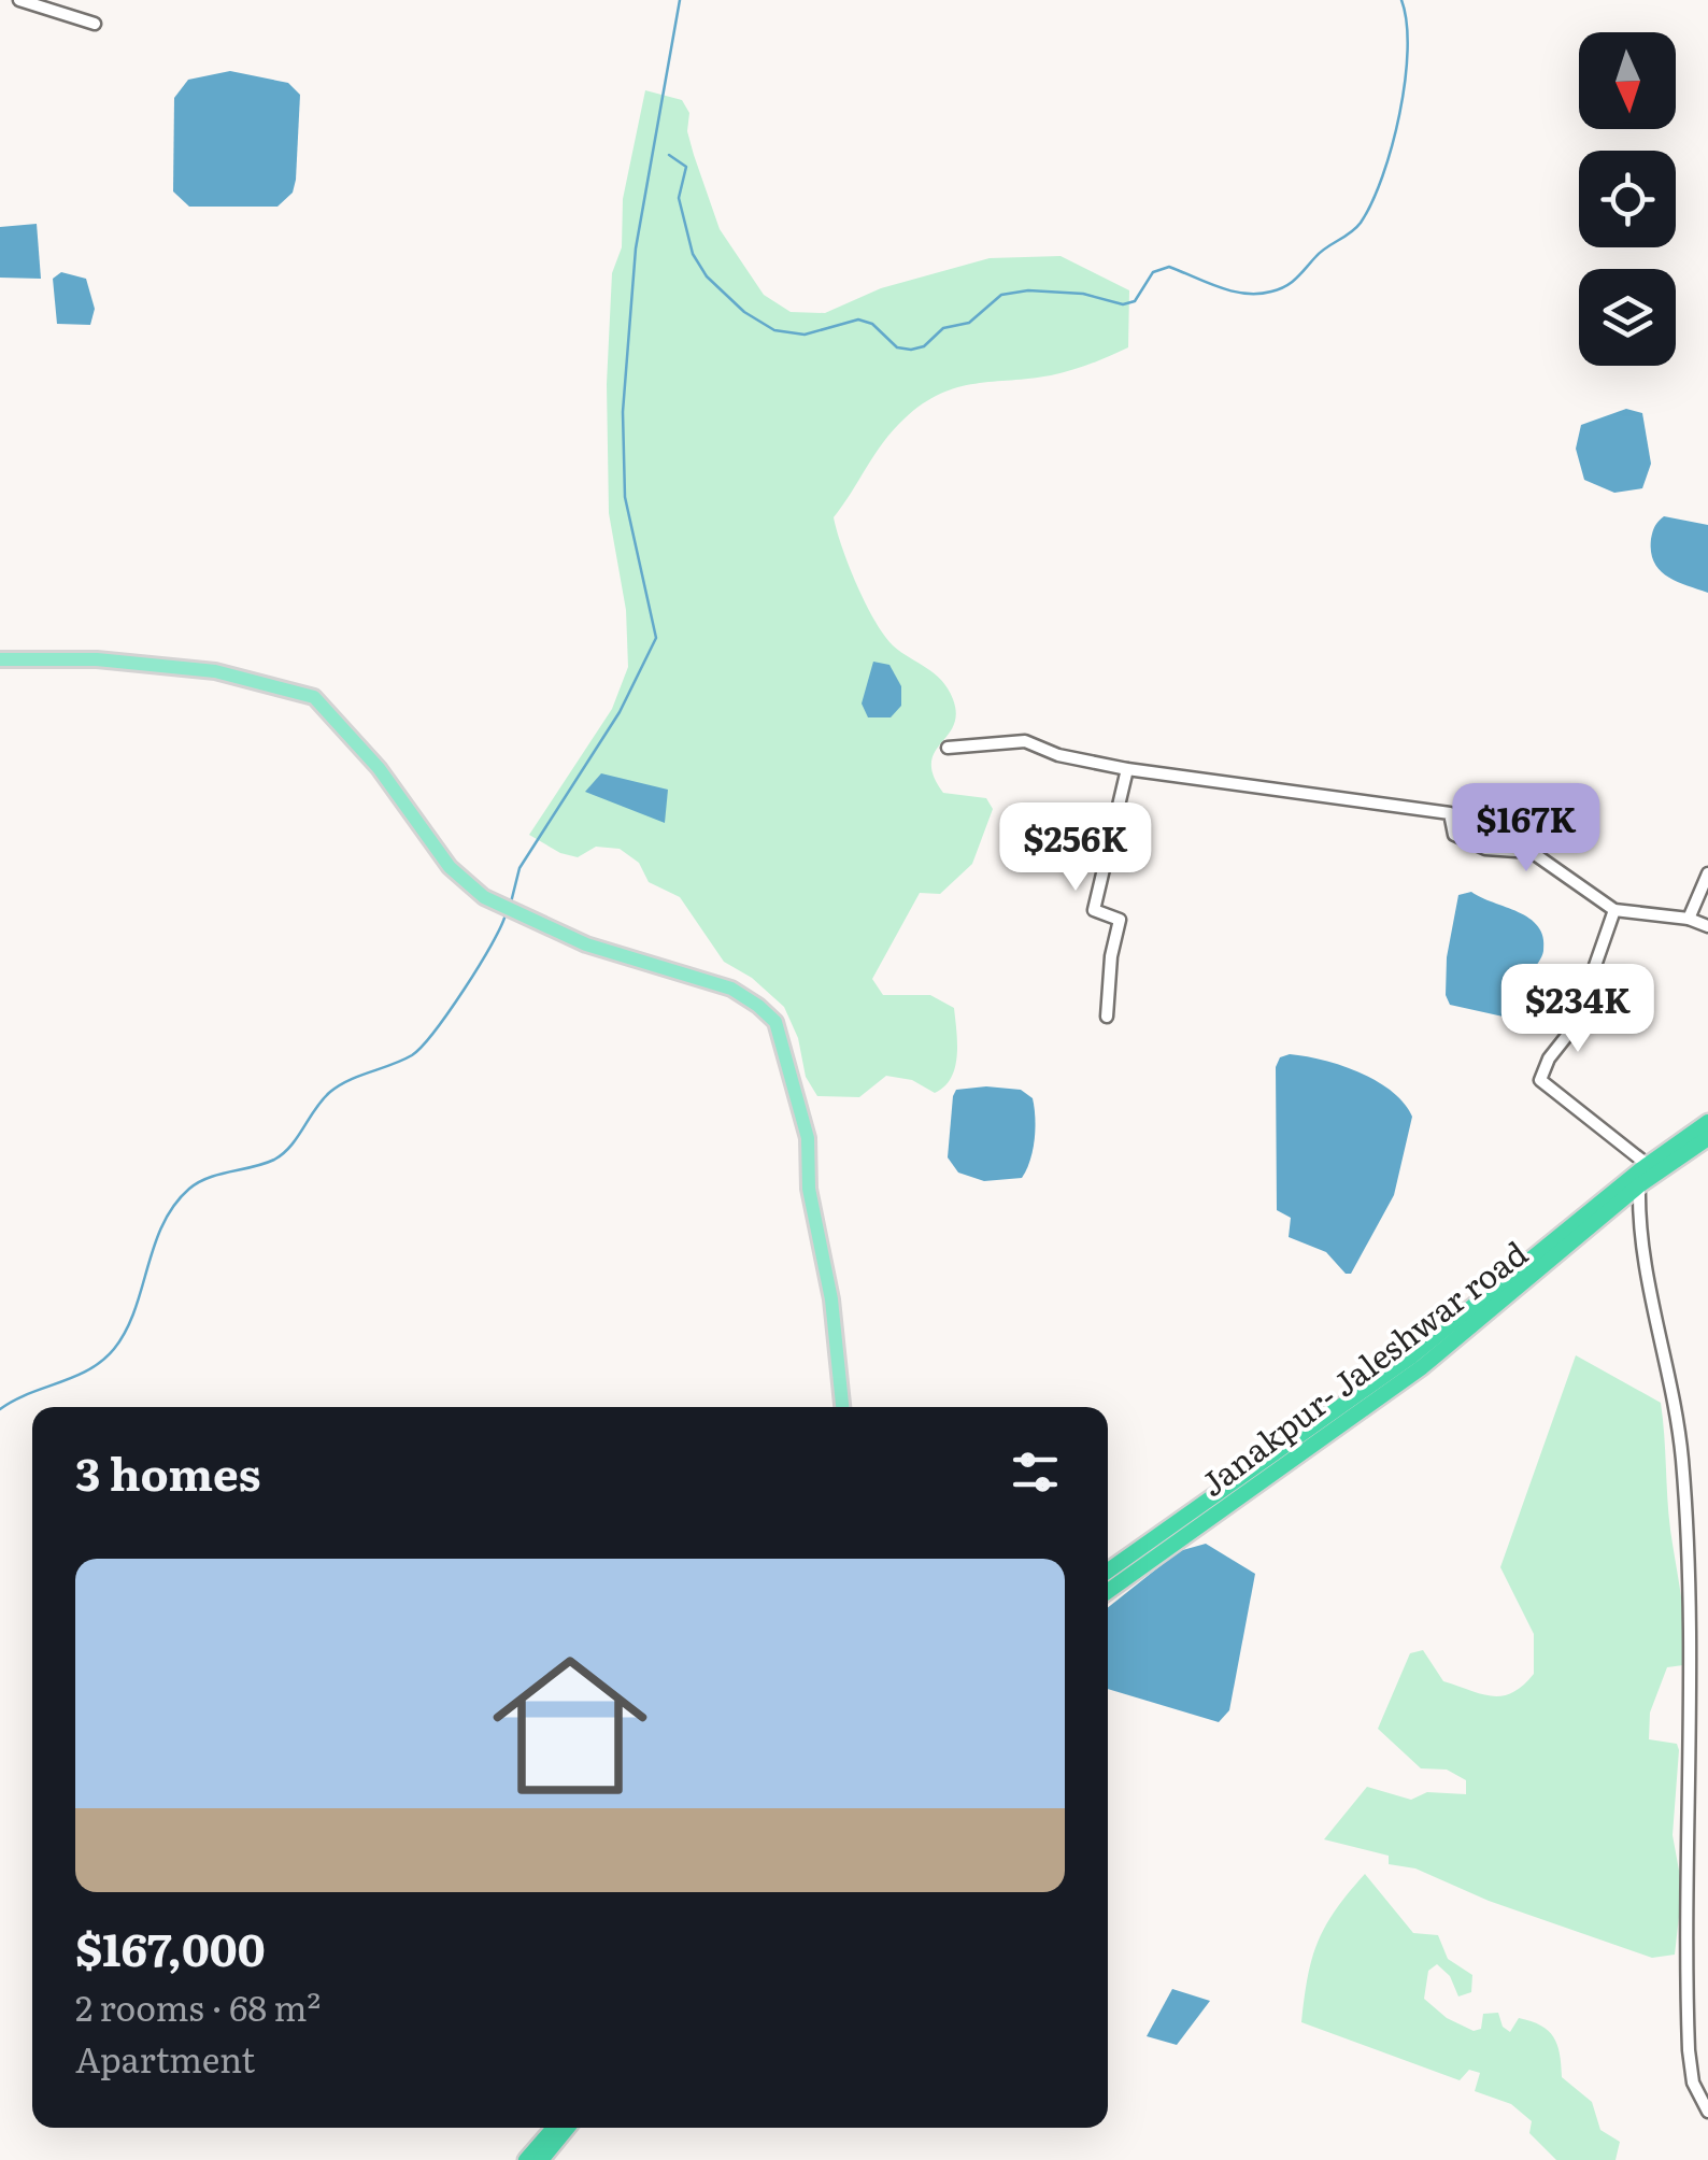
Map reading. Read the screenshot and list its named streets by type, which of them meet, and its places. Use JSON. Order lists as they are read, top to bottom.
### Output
{
  "streets": {
    "highway": ["Janakpur- Jaleshwar road"]
  },
  "north": "bottom",
  "page": {
    "price": ["$167K", "$256K", "$234K"],
    "heading": "3 homes",
    "list": [
      {
        "name": "$167,000",
        "note": "2 rooms · 68 m² · Apartment"
      }
    ]
  }
}
